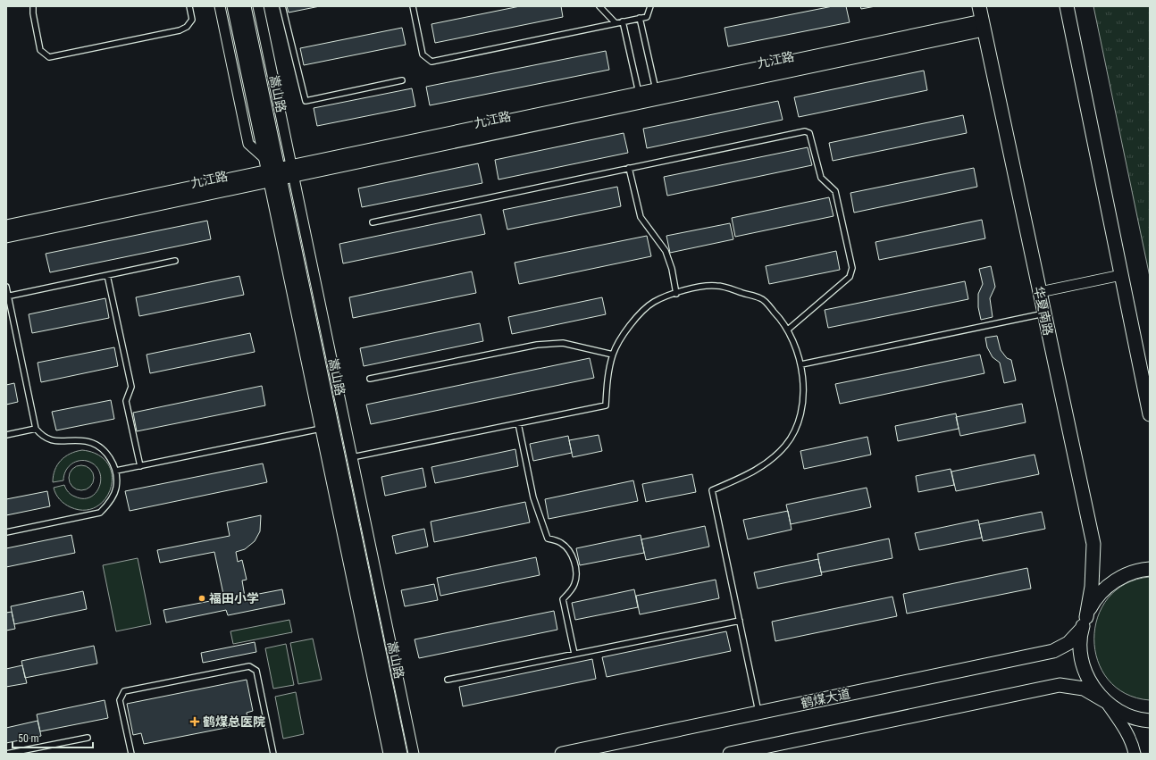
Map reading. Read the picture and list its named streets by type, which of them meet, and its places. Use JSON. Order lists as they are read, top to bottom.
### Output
{
  "streets": {
    "main road": ["华夏南路", "鹤煤大道"],
    "street": ["九江路", "嵩山路"]
  },
  "crossings": [
    ["九江路", "嵩山路"],
    ["九江路", "华夏南路"],
    ["华夏南路", "鹤煤大道"]
  ],
  "places": {
    "other": ["福田小学"],
    "health": ["鹤煤总医院"]
  },
  "scale_bar": "50 m"
}
